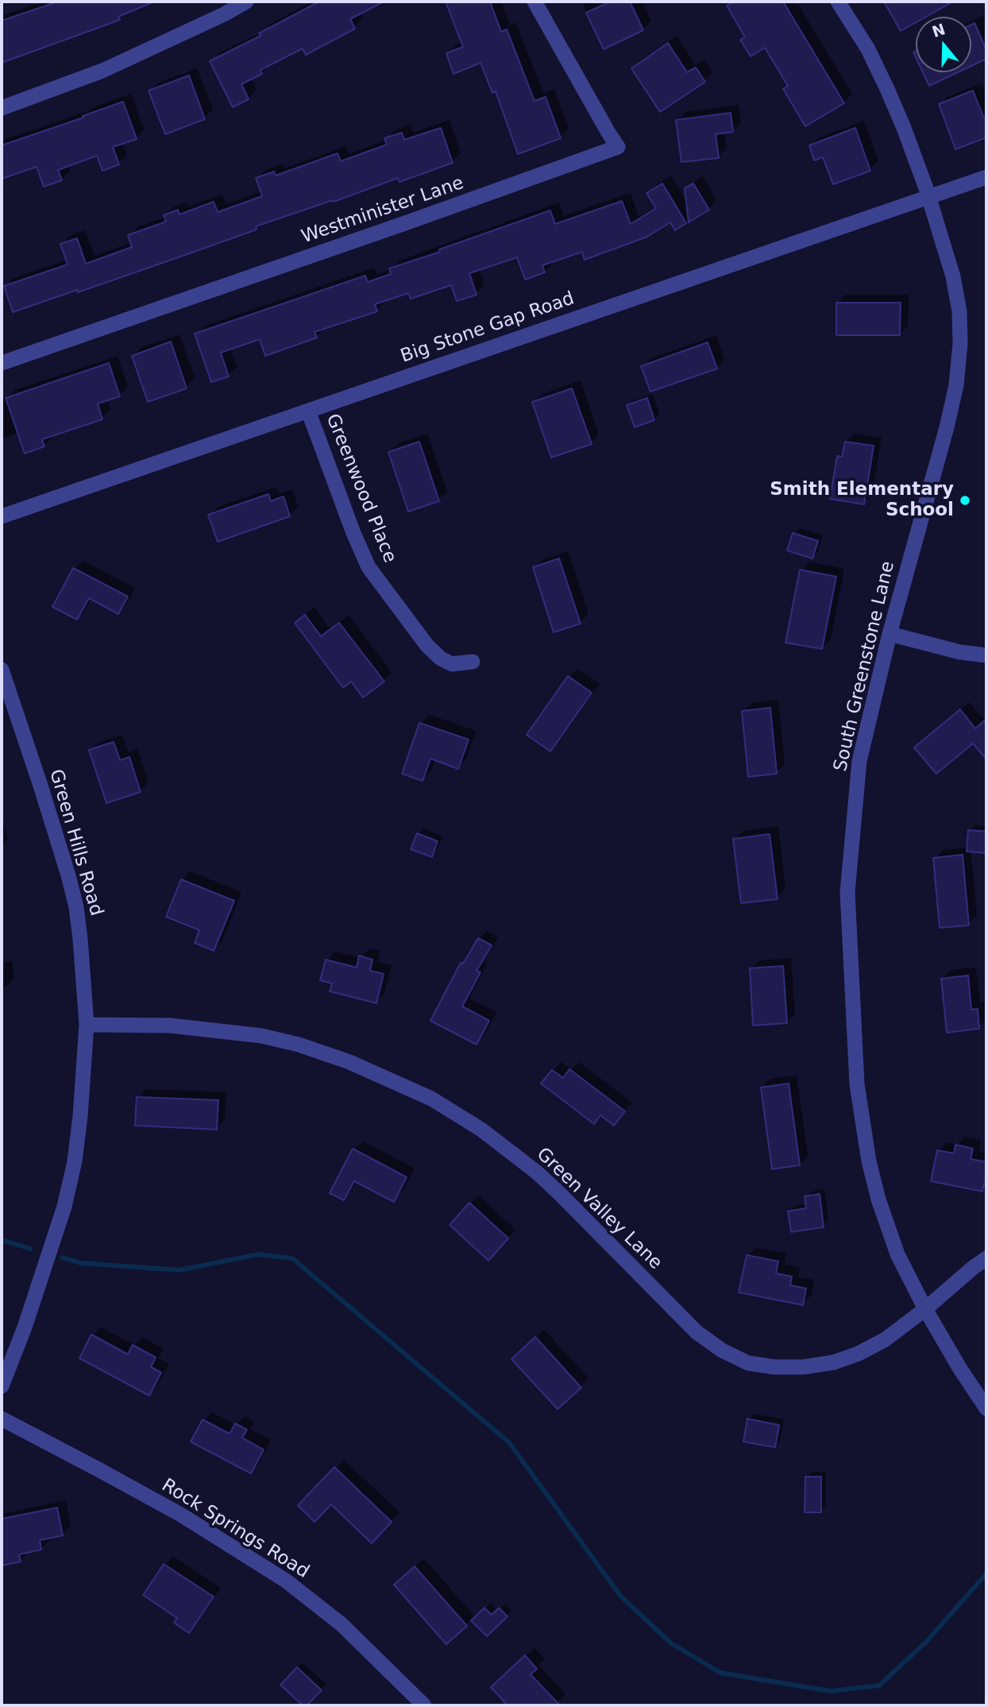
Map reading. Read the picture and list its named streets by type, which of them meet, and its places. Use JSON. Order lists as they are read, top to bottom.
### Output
{
  "streets": {
    "street": [
      "Westminister Lane",
      "Big Stone Gap Road",
      "Greenwood Place",
      "South Greenstone Lane",
      "Green Hills Road",
      "Green Valley Lane",
      "Rock Springs Road"
    ]
  },
  "crossings": [
    ["Big Stone Gap Road", "Greenwood Place"],
    ["Big Stone Gap Road", "South Greenstone Lane"],
    ["South Greenstone Lane", "Green Valley Lane"],
    ["Green Hills Road", "Green Valley Lane"]
  ],
  "places": ["Smith Elementary School"],
  "north": "top"
}
